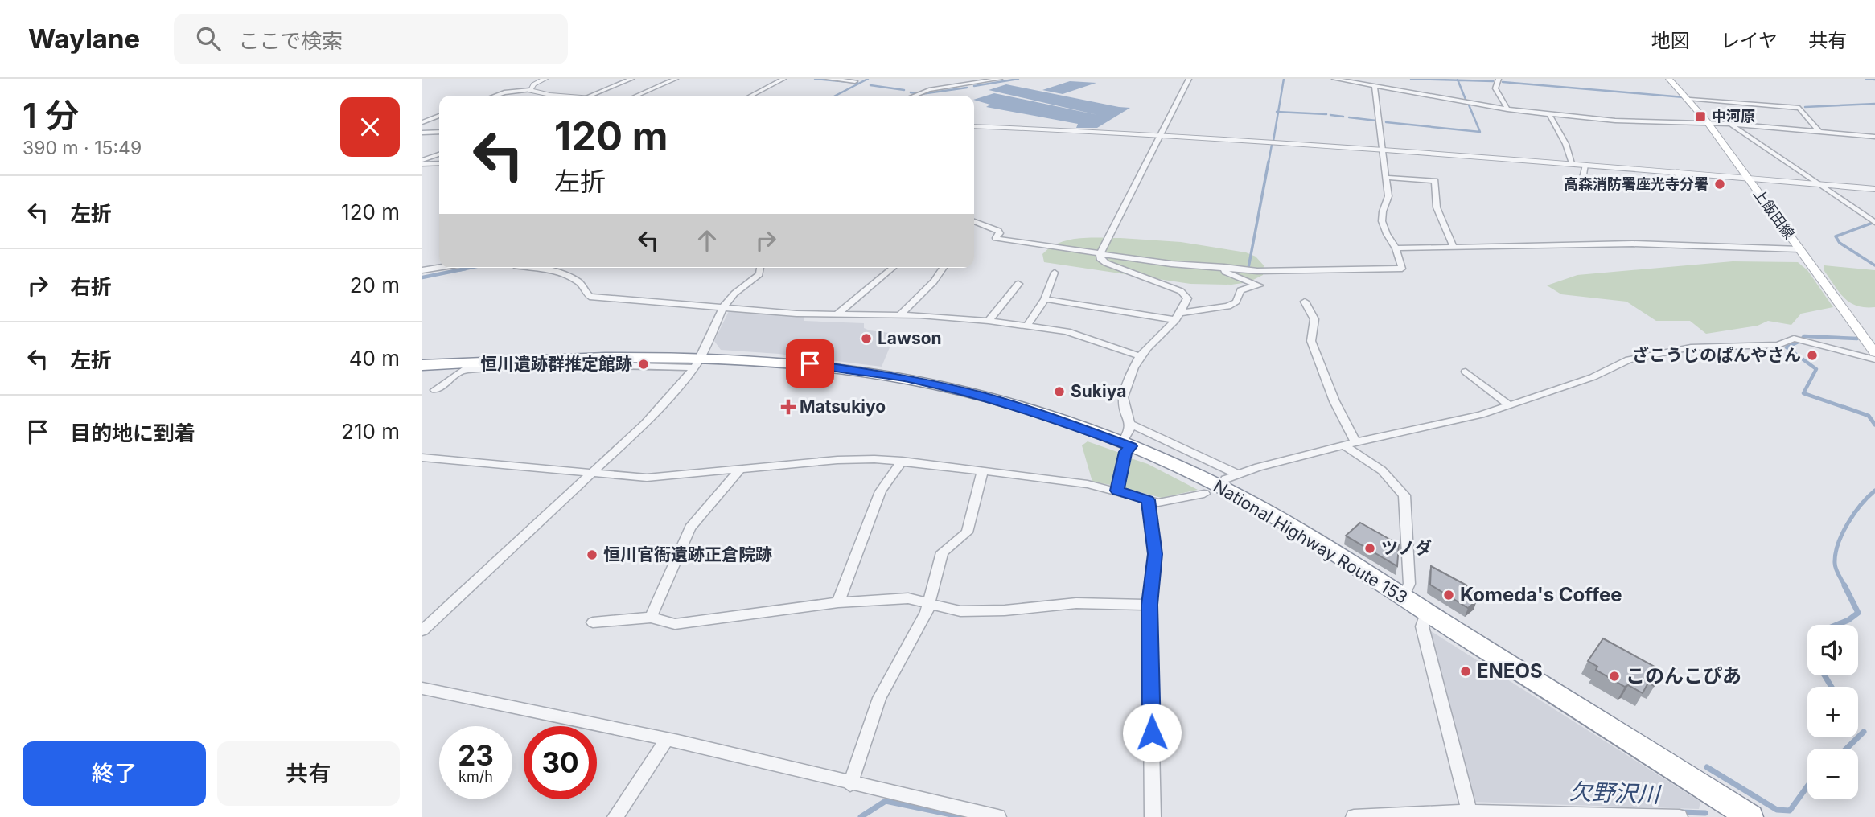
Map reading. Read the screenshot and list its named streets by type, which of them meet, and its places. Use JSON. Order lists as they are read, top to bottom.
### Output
{
  "streets": {
    "highway": ["National Highway Route 153"],
    "main road": ["上飯田線"]
  },
  "water": ["欠野沢川"],
  "places": {
    "transit": ["中河原"],
    "other": [
      "高森消防署座光寺分署",
      "Lawson",
      "ざこうじのぱんやさん",
      "恒川遺跡群推定館跡",
      "Sukiya",
      "ツノダ",
      "恒川官衙遺跡正倉院跡",
      "Komeda's Coffee",
      "ENEOS",
      "このんこぴあ"
    ],
    "health": ["Matsukiyo"]
  },
  "page": {
    "header": "Waylane",
    "search": "ここで検索",
    "nav": ["地図", "レイヤ", "共有"],
    "heading": ["1 分", "390 m · 15:49"],
    "turn": ["120 m", "左折"],
    "list": [
      {
        "name": "左折",
        "value": "120 m"
      },
      {
        "name": "右折",
        "value": "20 m"
      },
      {
        "name": "左折",
        "value": "40 m"
      },
      {
        "name": "目的地に到着",
        "value": "210 m"
      }
    ],
    "map_buttons": ["+", "−"],
    "speed": "23 km/h",
    "limit": "30",
    "buttons": ["終了", "共有"]
  }
}
